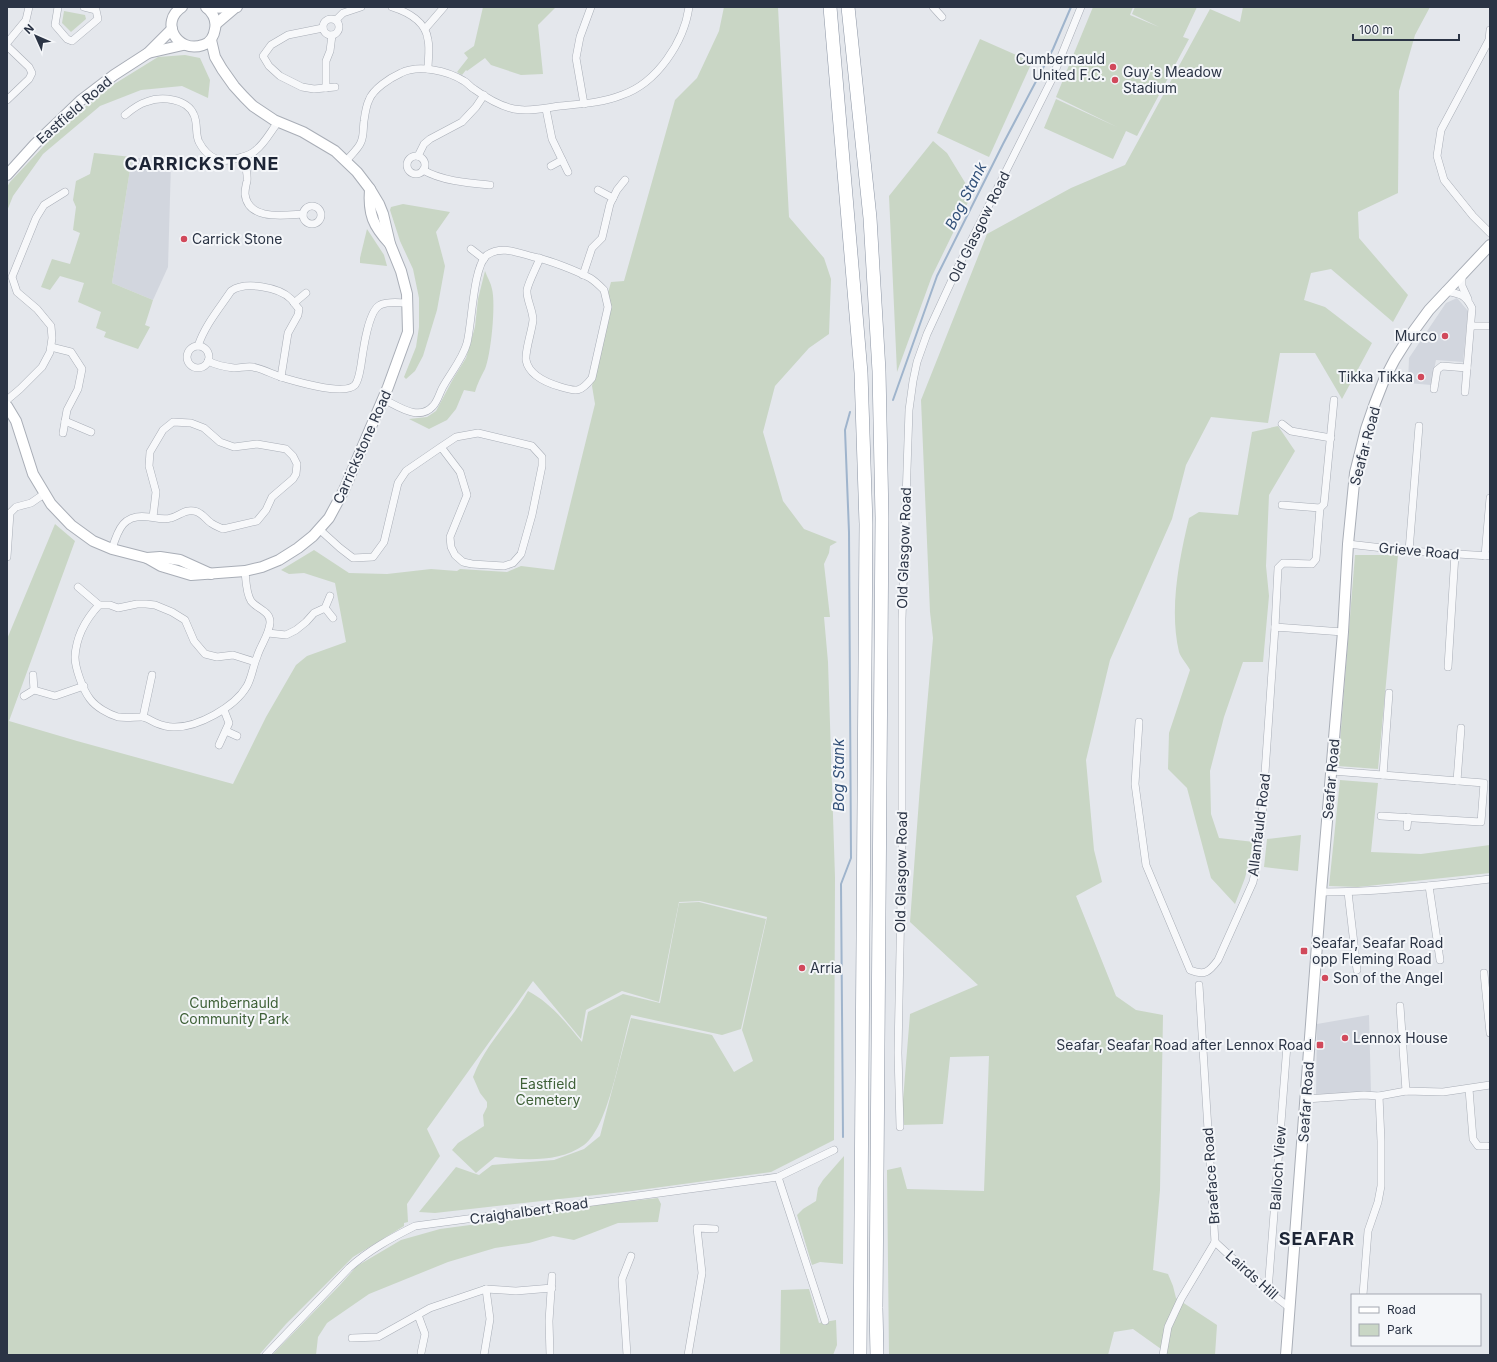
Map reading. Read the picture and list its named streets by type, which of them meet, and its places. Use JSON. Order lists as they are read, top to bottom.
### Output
{
  "streets": {
    "street": [
      "Eastfield Road",
      "Old Glasgow Road",
      "Seafar Road",
      "Carrickstone Road",
      "Grieve Road",
      "Allanfauld Road",
      "Balloch View",
      "Braeface Road",
      "Craighalbert Road",
      "Lairds Hill"
    ]
  },
  "crossings": [
    ["Seafar Road", "Grieve Road"],
    ["Seafar Road", "Lairds Hill"],
    ["Balloch View", "Lairds Hill"],
    ["Braeface Road", "Lairds Hill"]
  ],
  "districts": ["CARRICKSTONE", "SEAFAR"],
  "water": ["Bog Stank"],
  "parks": ["Cumbernauld Community Park", "Eastfield Cemetery"],
  "places": {
    "other": [
      "Cumbernauld United F.C.",
      "Guy's Meadow Stadium",
      "Carrick Stone",
      "Murco",
      "Tikka Tikka",
      "Arria",
      "Son of the Angel",
      "Lennox House"
    ],
    "transit": ["Seafar, Seafar Road opp Fleming Road", "Seafar, Seafar Road after Lennox Road"]
  },
  "legend": ["Road", "Park"],
  "scale_bar": "100 m",
  "north": "top left"
}
